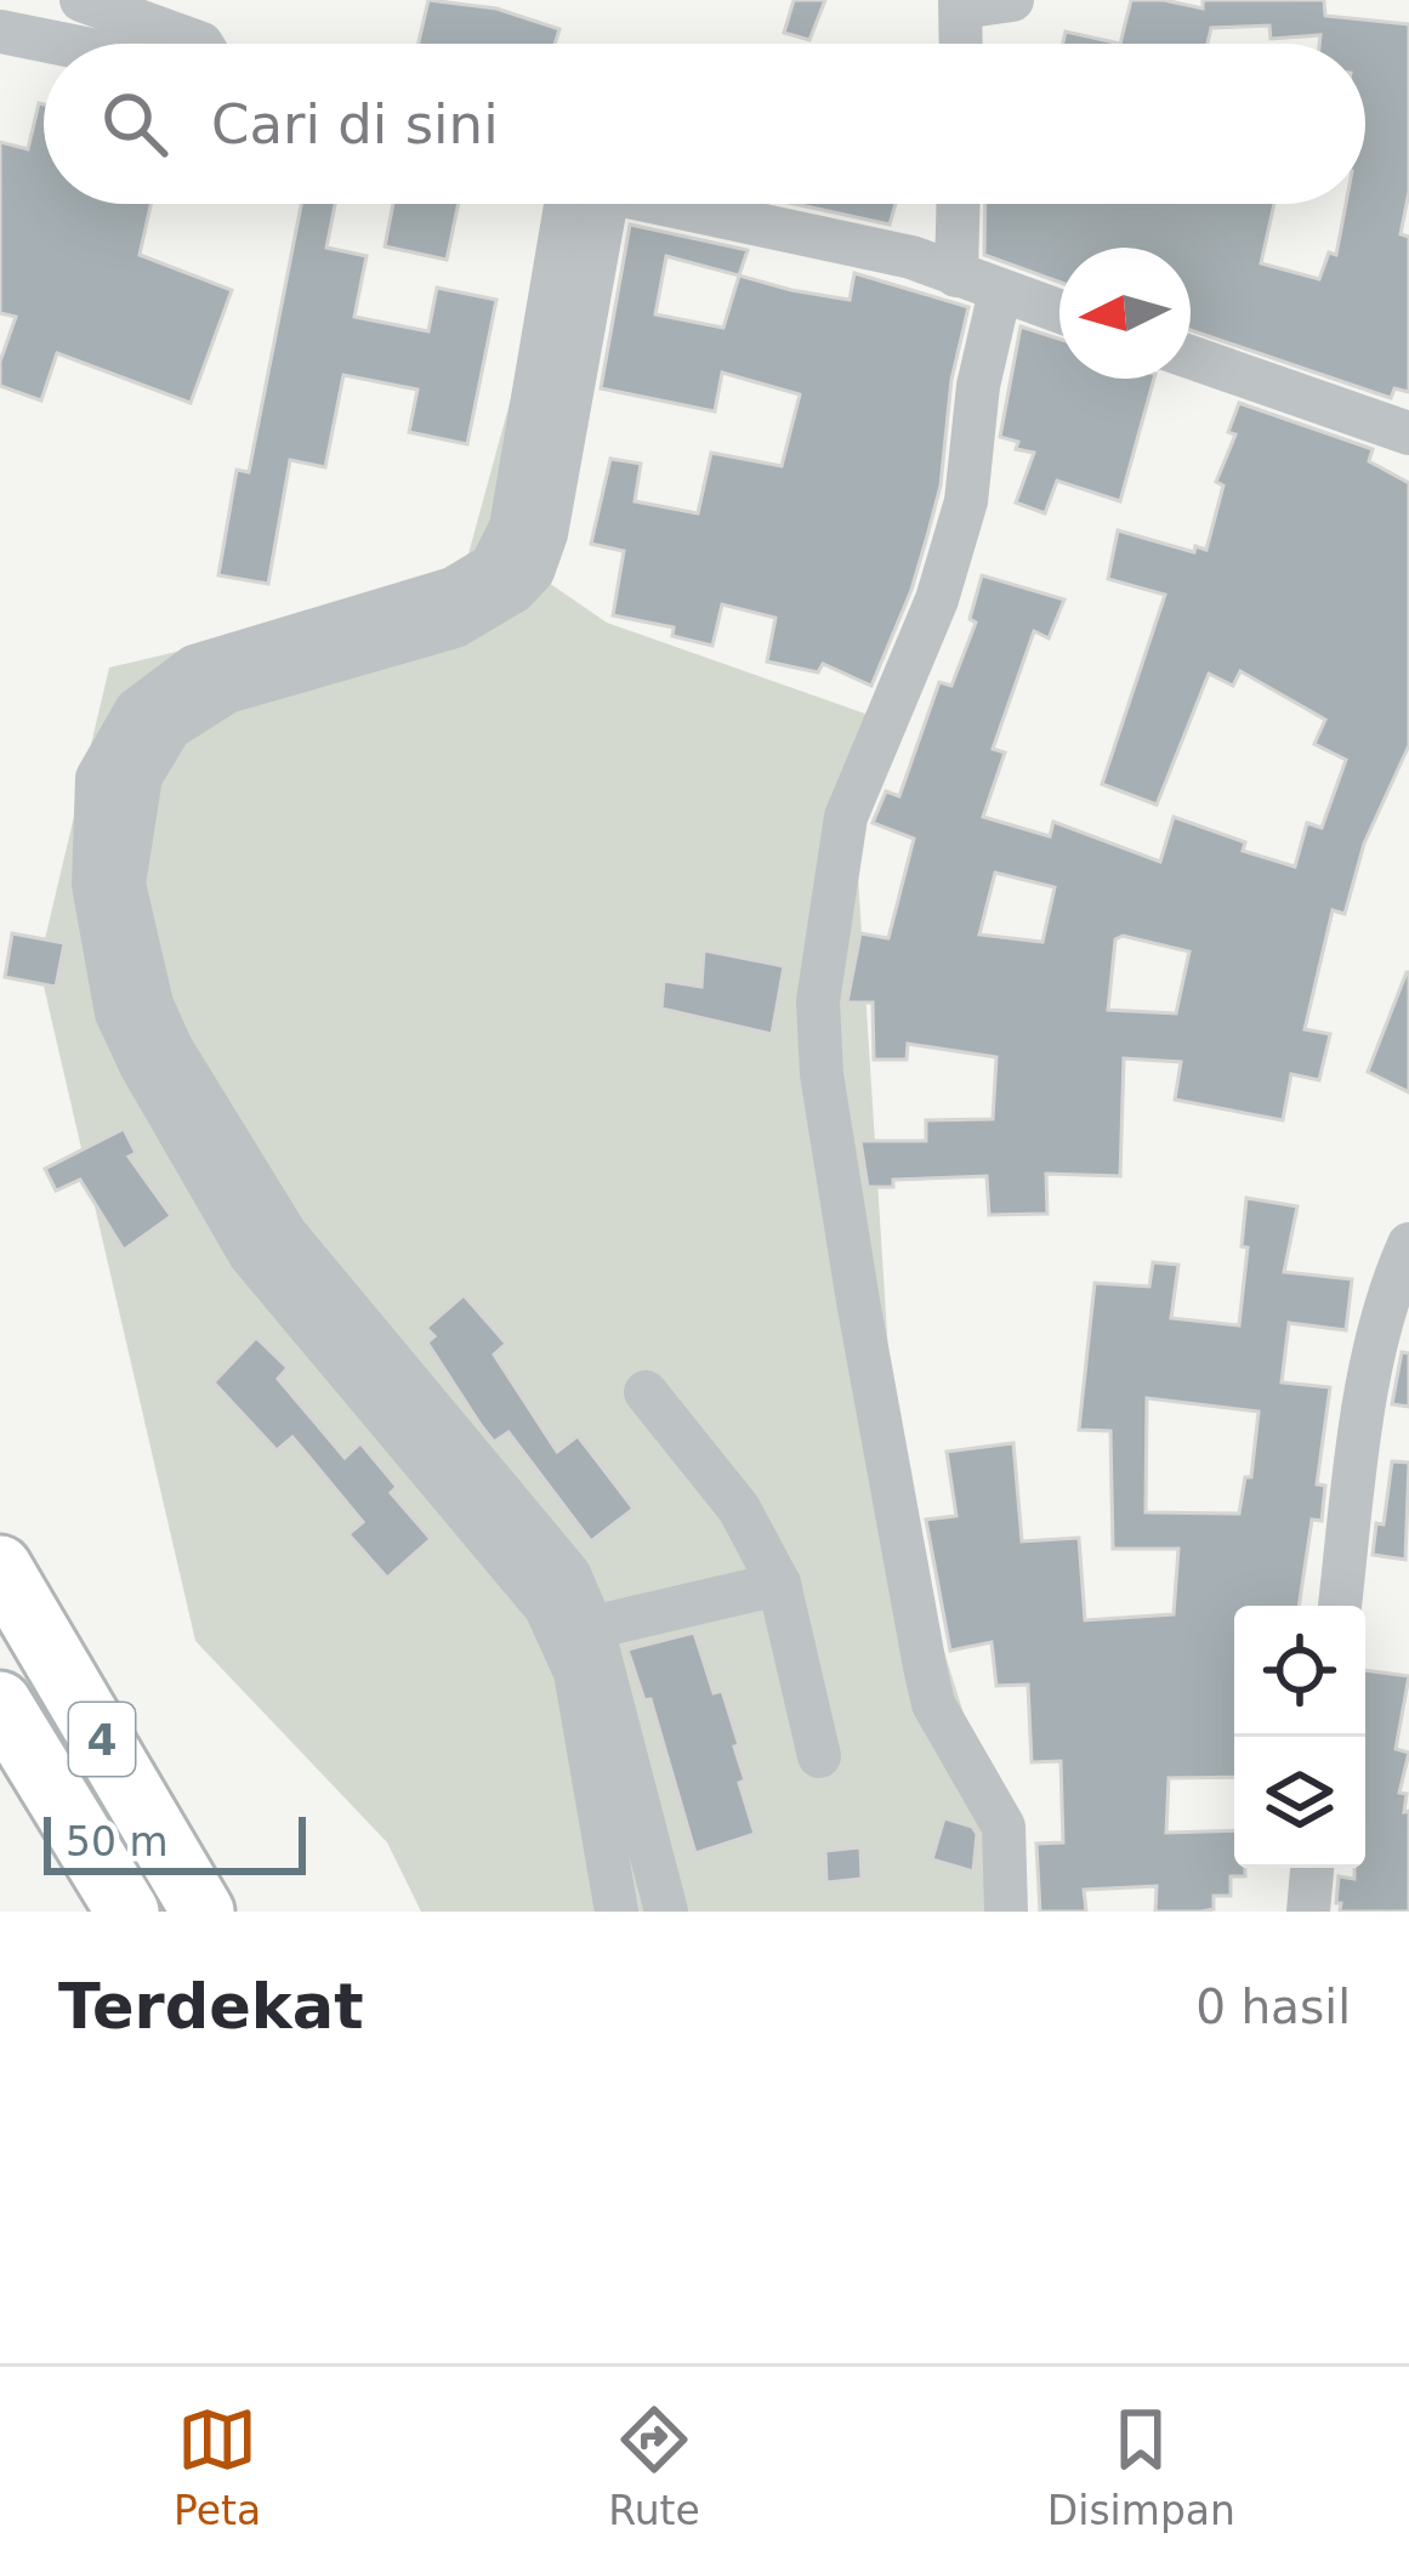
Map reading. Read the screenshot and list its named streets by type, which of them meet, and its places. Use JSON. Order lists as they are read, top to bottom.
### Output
{
  "streets": {
    "highway": ["4"]
  },
  "scale_bar": "50 m",
  "north": "left",
  "page": {
    "search": "Cari di sini",
    "scale": "50 m",
    "heading": ["Terdekat", "0 hasil"],
    "nav": ["Peta", "Rute", "Disimpan"]
  }
}
